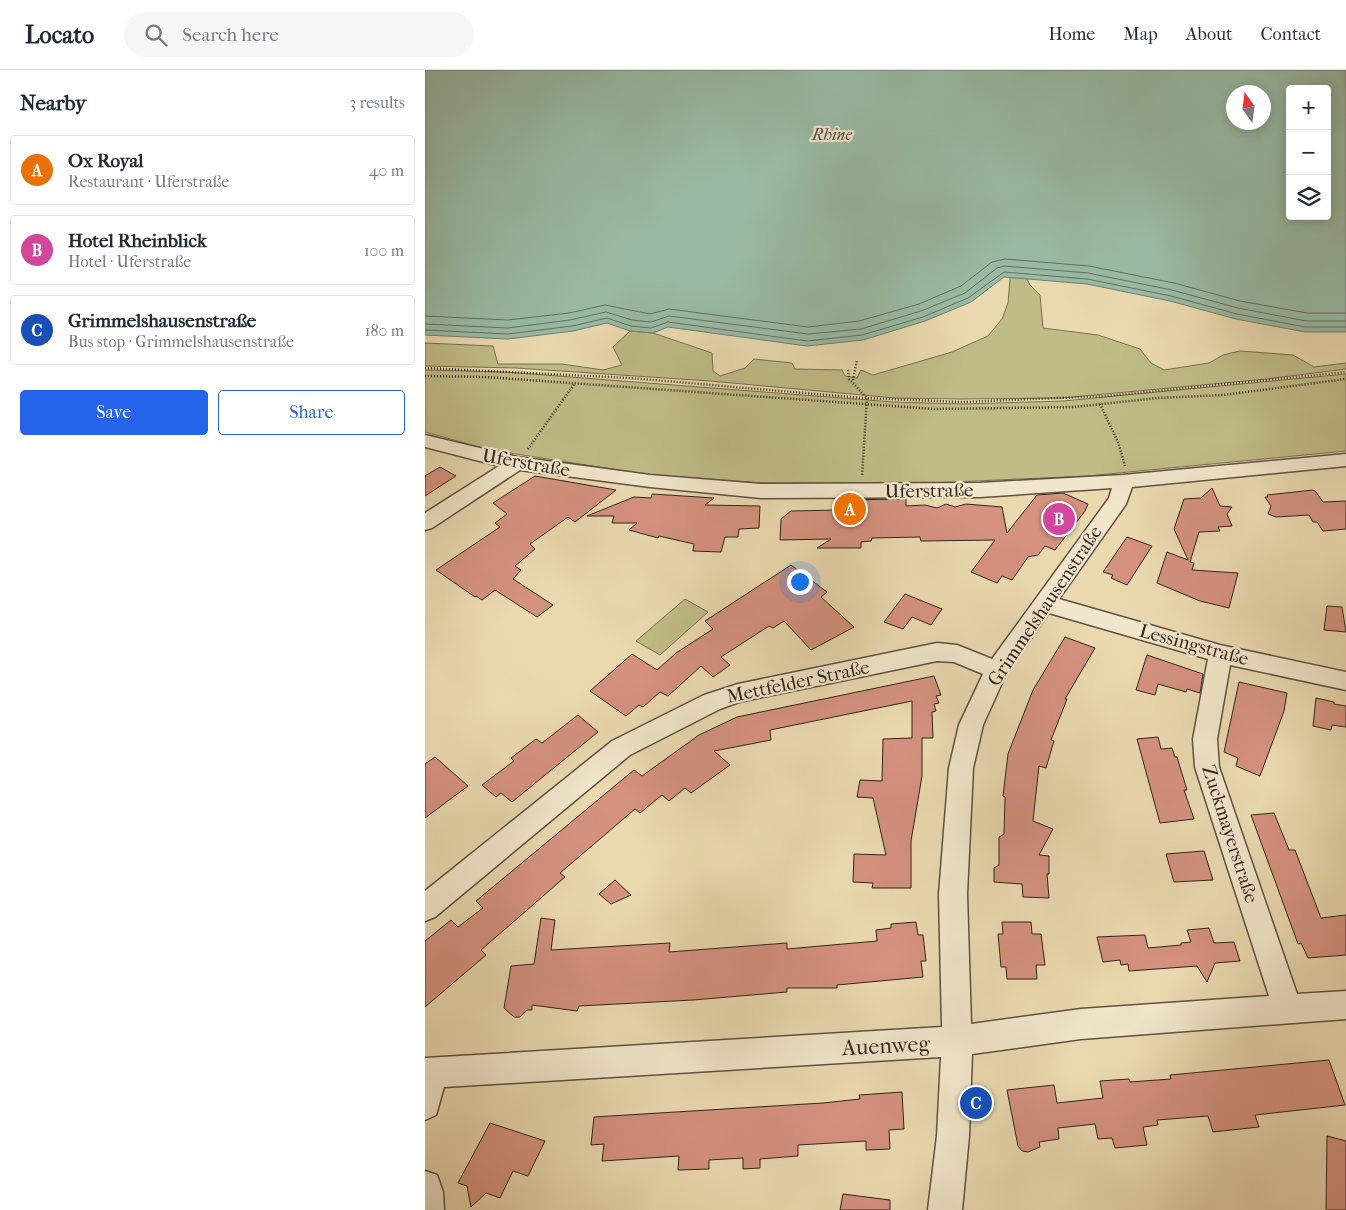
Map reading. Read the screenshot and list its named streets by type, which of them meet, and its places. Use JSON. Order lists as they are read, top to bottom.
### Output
{
  "streets": {
    "street": [
      "Uferstraße",
      "Grimmelshausenstraße",
      "Lessingstraße",
      "Mettfelder Straße",
      "Zuckmayerstraße",
      "Auenweg"
    ]
  },
  "crossings": [
    ["Uferstraße", "Grimmelshausenstraße"],
    ["Grimmelshausenstraße", "Lessingstraße"],
    ["Grimmelshausenstraße", "Mettfelder Straße"],
    ["Grimmelshausenstraße", "Auenweg"],
    ["Lessingstraße", "Zuckmayerstraße"],
    ["Zuckmayerstraße", "Auenweg"]
  ],
  "water": ["Rhine"],
  "north": "top",
  "page": {
    "header": "Locato",
    "search": "Search here",
    "nav": [
      "Home",
      "Map",
      "About",
      "Contact"
    ],
    "heading": ["Nearby", "3 results"],
    "map_buttons": ["+", "−"],
    "list": [
      {
        "mark": "A",
        "name": "Ox Royal",
        "note": "Restaurant · Uferstraße",
        "value": "40 m"
      },
      {
        "mark": "B",
        "name": "Hotel Rheinblick",
        "note": "Hotel · Uferstraße",
        "value": "100 m"
      },
      {
        "mark": "C",
        "name": "Grimmelshausenstraße",
        "note": "Bus stop · Grimmelshausenstraße",
        "value": "180 m"
      }
    ],
    "buttons": ["Save", "Share"],
    "pins": ["A", "B", "C"]
  }
}
